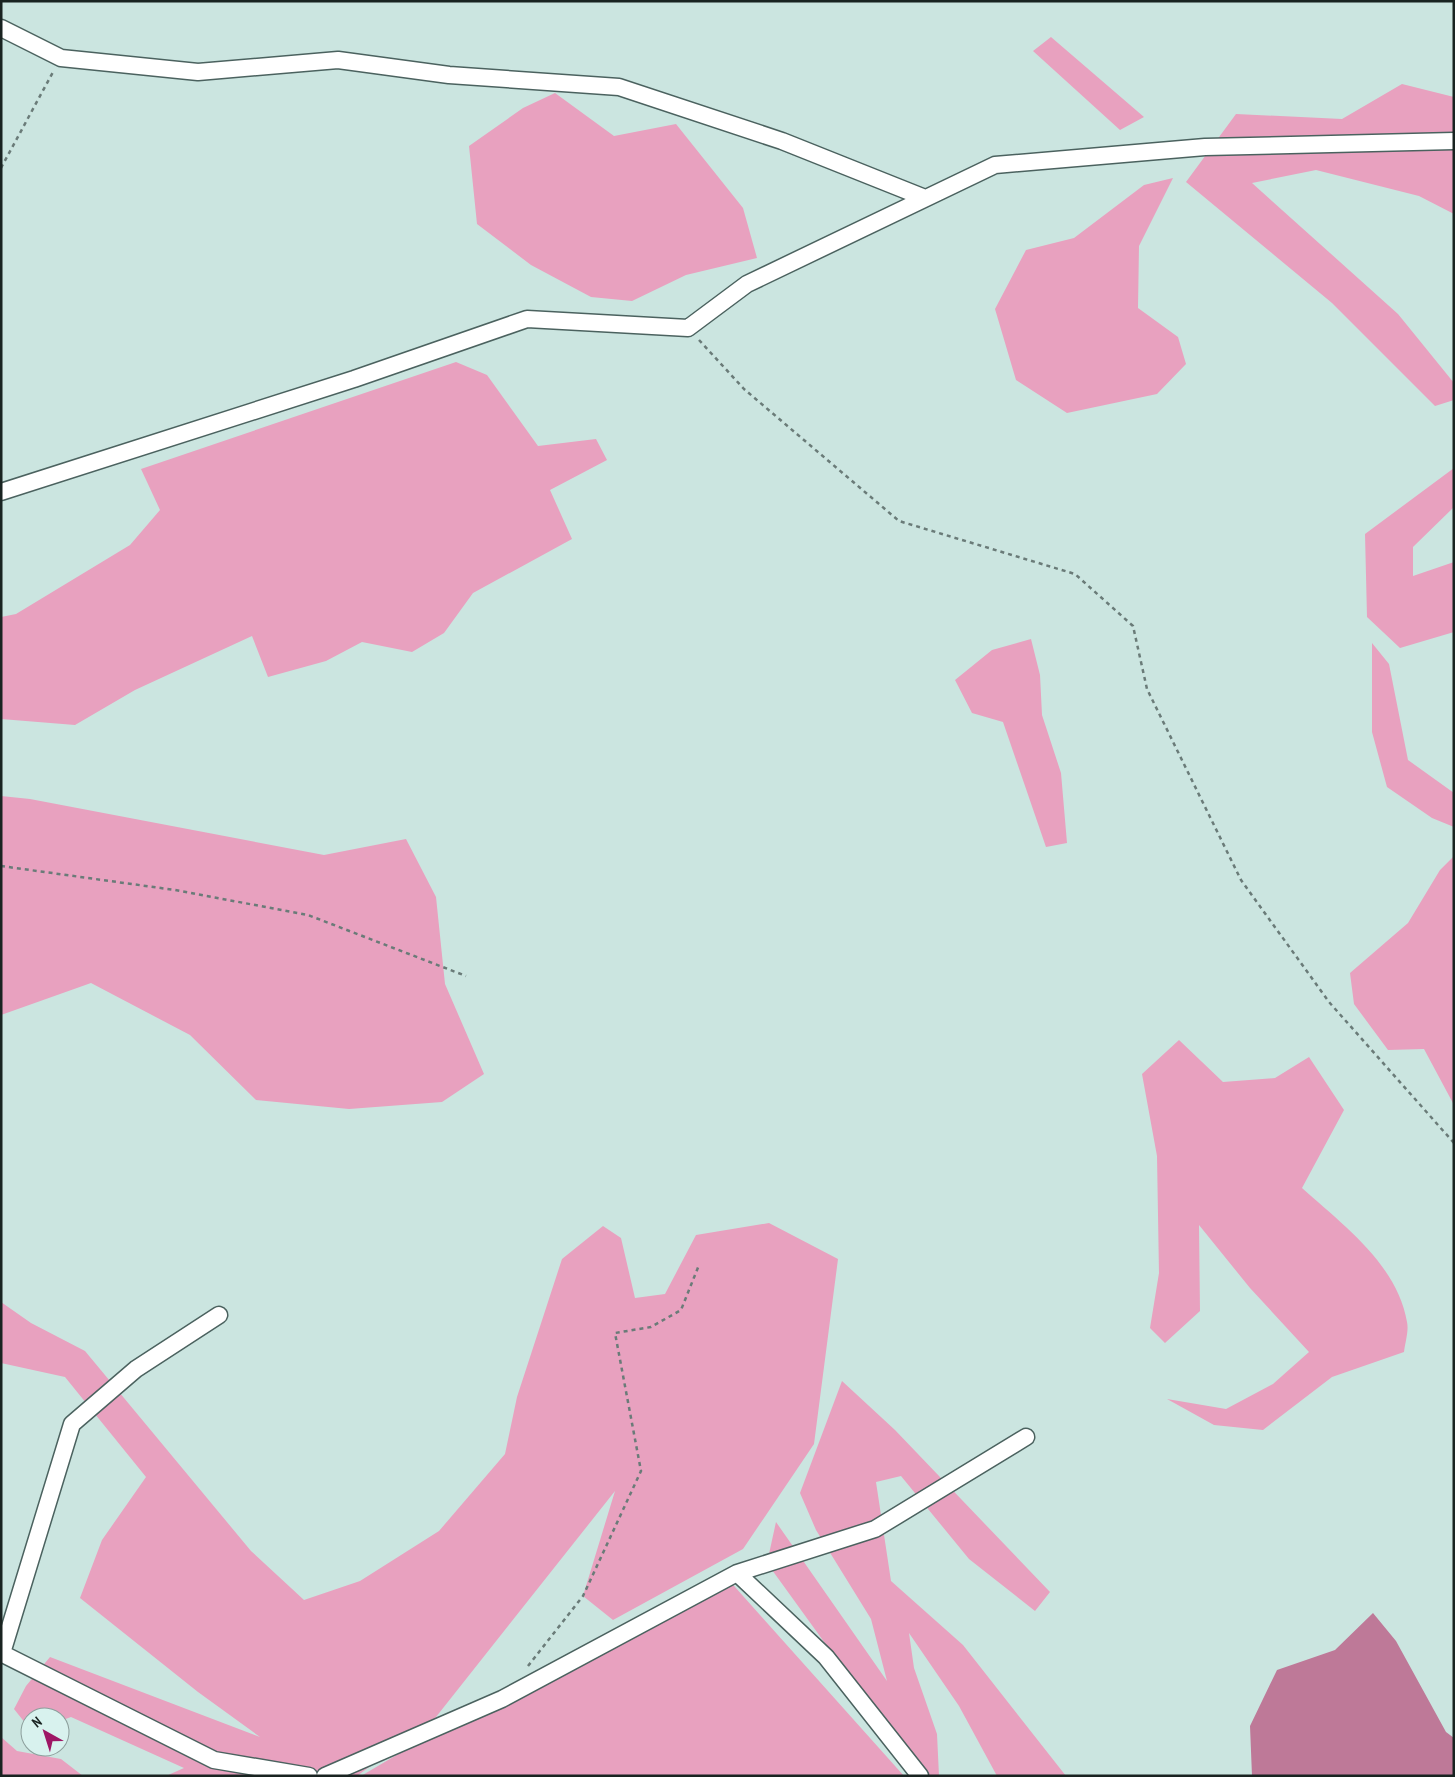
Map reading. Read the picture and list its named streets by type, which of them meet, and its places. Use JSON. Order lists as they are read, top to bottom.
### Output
{
  "north": "top left"
}
